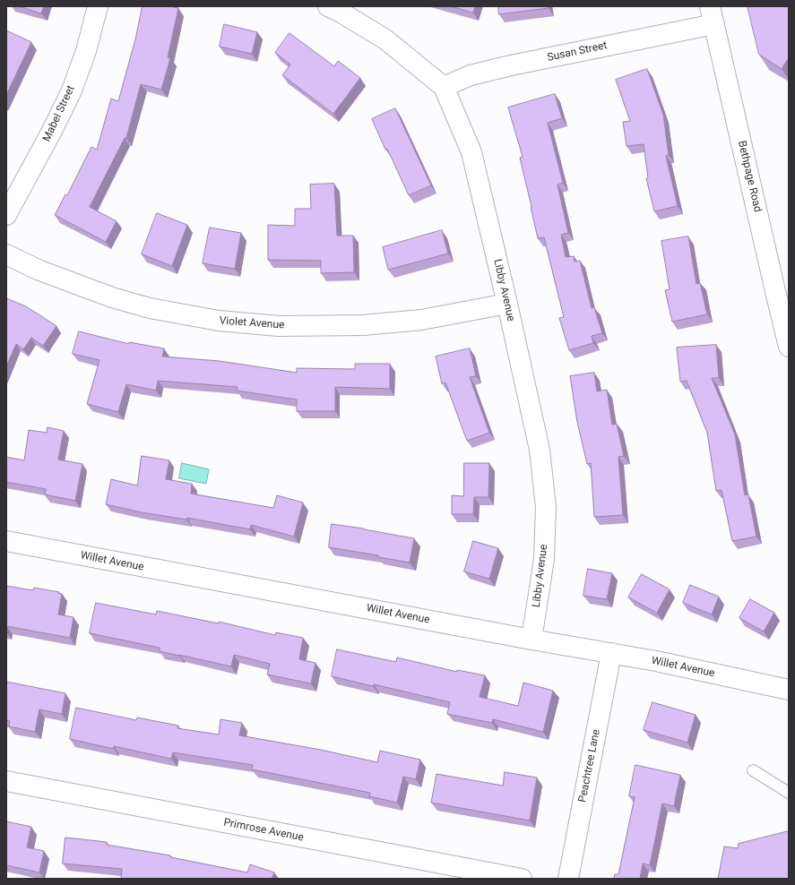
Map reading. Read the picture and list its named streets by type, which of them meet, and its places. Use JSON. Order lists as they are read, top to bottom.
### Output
{
  "streets": {
    "street": [
      "Susan Street",
      "Mabel Street",
      "Bethpage Road",
      "Libby Avenue",
      "Violet Avenue",
      "Willet Avenue",
      "Peachtree Lane",
      "Primrose Avenue"
    ]
  },
  "crossings": [
    ["Susan Street", "Bethpage Road"],
    ["Susan Street", "Libby Avenue"],
    ["Libby Avenue", "Violet Avenue"],
    ["Libby Avenue", "Willet Avenue"],
    ["Willet Avenue", "Peachtree Lane"]
  ]
}
